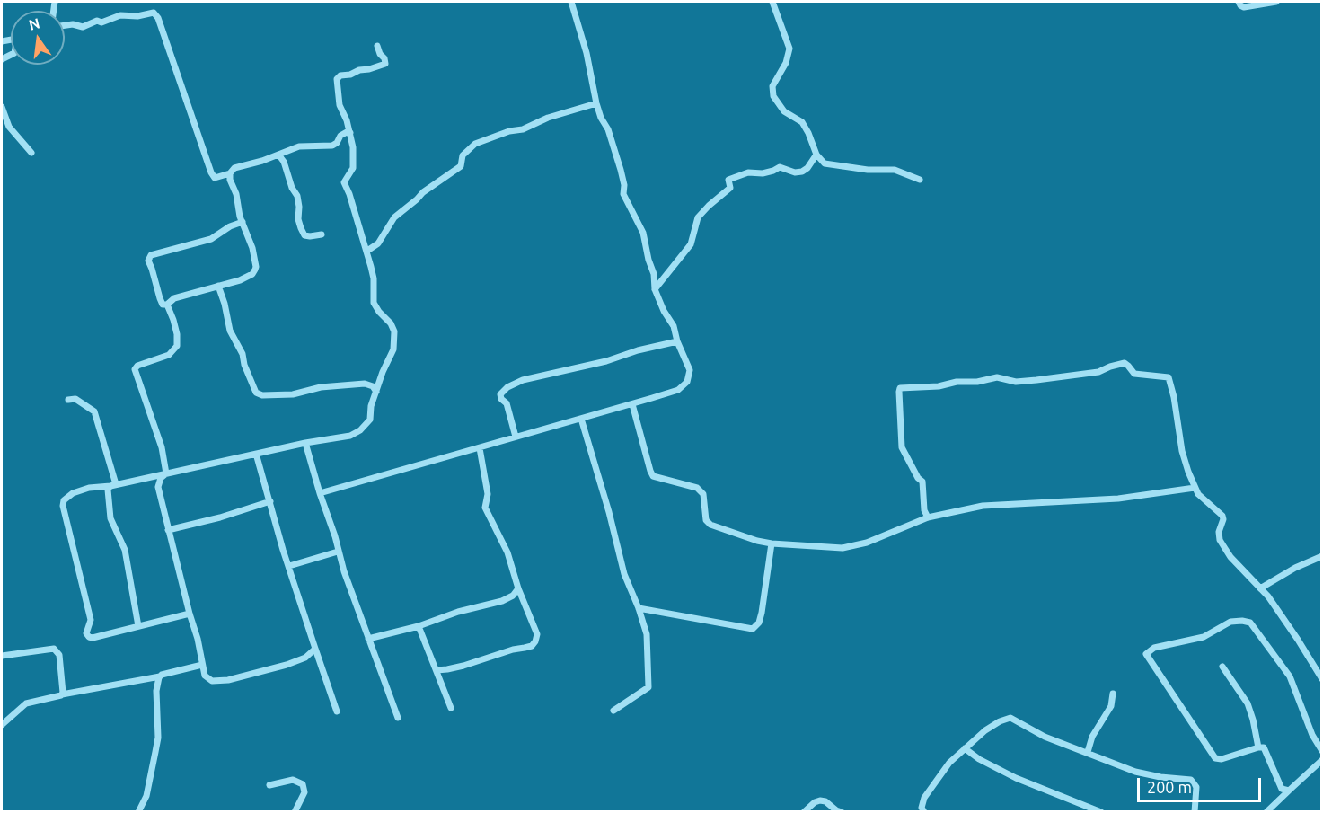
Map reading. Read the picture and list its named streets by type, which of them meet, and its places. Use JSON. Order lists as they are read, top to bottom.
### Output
{
  "scale_bar": "200 m",
  "north": "top"
}
